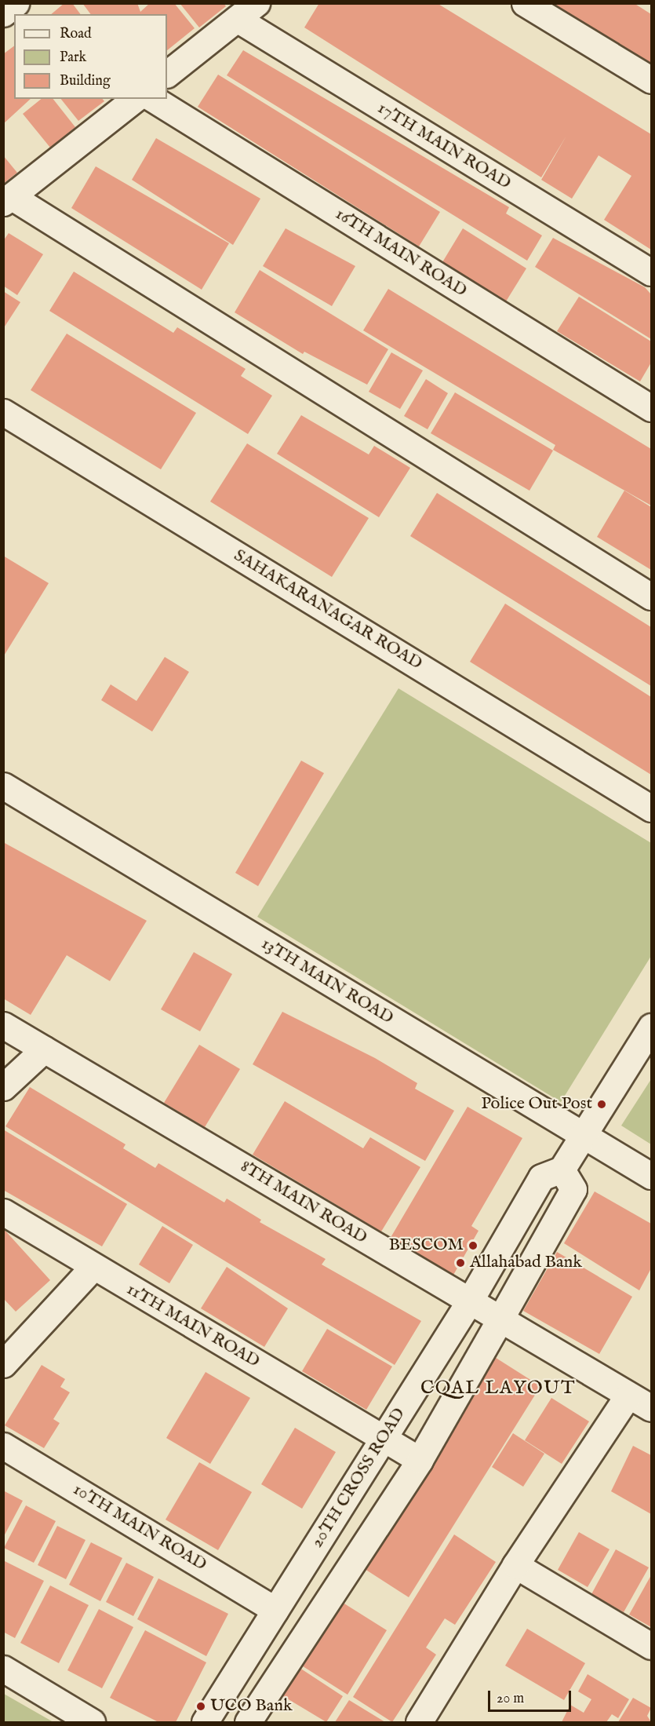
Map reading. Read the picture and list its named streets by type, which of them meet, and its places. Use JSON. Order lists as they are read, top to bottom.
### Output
{
  "streets": {
    "street": [
      "17TH MAIN ROAD",
      "16TH MAIN ROAD",
      "SAHAKARANAGAR ROAD",
      "13TH MAIN ROAD",
      "8TH MAIN ROAD",
      "11TH MAIN ROAD",
      "20TH CROSS ROAD",
      "10TH MAIN ROAD"
    ]
  },
  "crossings": [
    ["8TH MAIN ROAD", "20TH CROSS ROAD"],
    ["11TH MAIN ROAD", "20TH CROSS ROAD"],
    ["20TH CROSS ROAD", "10TH MAIN ROAD"]
  ],
  "districts": ["CQAL LAYOUT"],
  "places": [
    "Police Out Post",
    "BESCOM",
    "Allahabad Bank",
    "UCO Bank"
  ],
  "legend": ["Road", "Park", "Building"],
  "scale_bar": "20 m"
}
